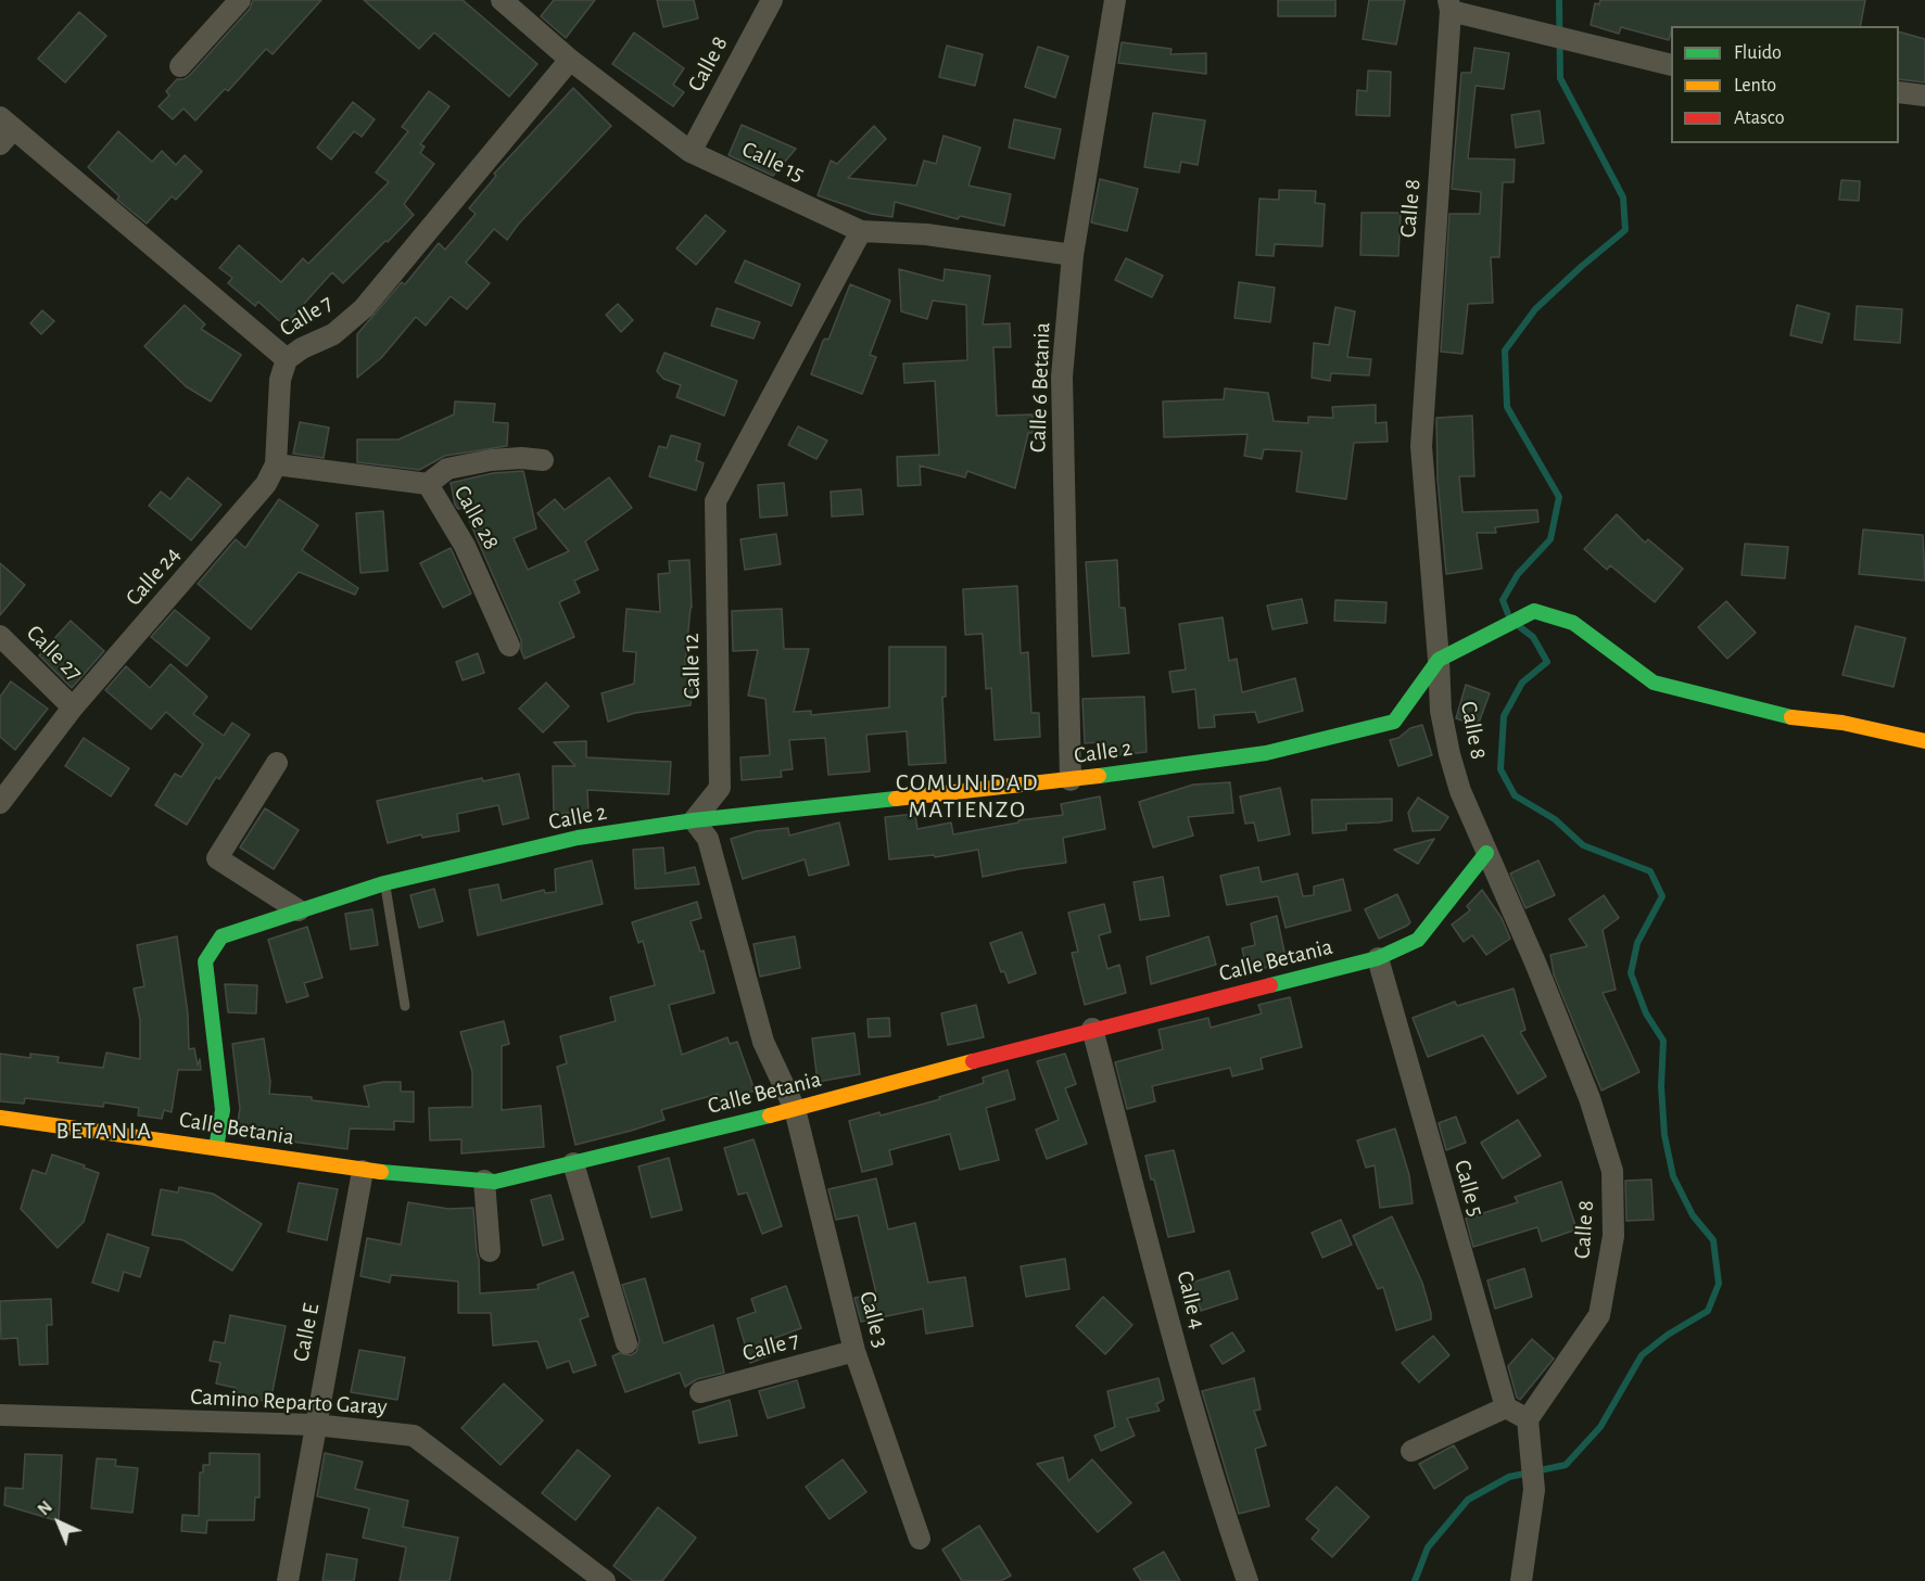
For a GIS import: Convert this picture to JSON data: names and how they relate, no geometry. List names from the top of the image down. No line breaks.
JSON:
{"streets":{"street":["Calle 8","Calle 15","Calle 7","Calle 6 Betania","Calle 28","Calle 24","Calle 27","Calle 12","Calle 2","Calle Betania","Calle 5","Calle 4","Calle 3","Calle E","Camino Reparto Garay"]},"crossings":[["Calle 8","Calle 15"],["Calle 8","Calle 2"],["Calle 8","Calle Betania"],["Calle 15","Calle 7"],["Calle 15","Calle 6 Betania"],["Calle 15","Calle 12"],["Calle 7","Calle 24"],["Calle 7","Calle 3"],["Calle 6 Betania","Calle 2"],["Calle 28","Calle 24"],["Calle 24","Calle 27"],["Calle 12","Calle 2"],["Calle 2","Calle Betania"],["Calle Betania","Calle 5"],["Calle Betania","Calle 4"],["Calle Betania","Calle 3"],["Calle Betania","Calle E"],["Calle E","Camino Reparto Garay"]],"districts":["COMUNIDAD MATIENZO","BETANIA"],"legend":["Fluido","Lento","Atasco"],"north":"top left"}
